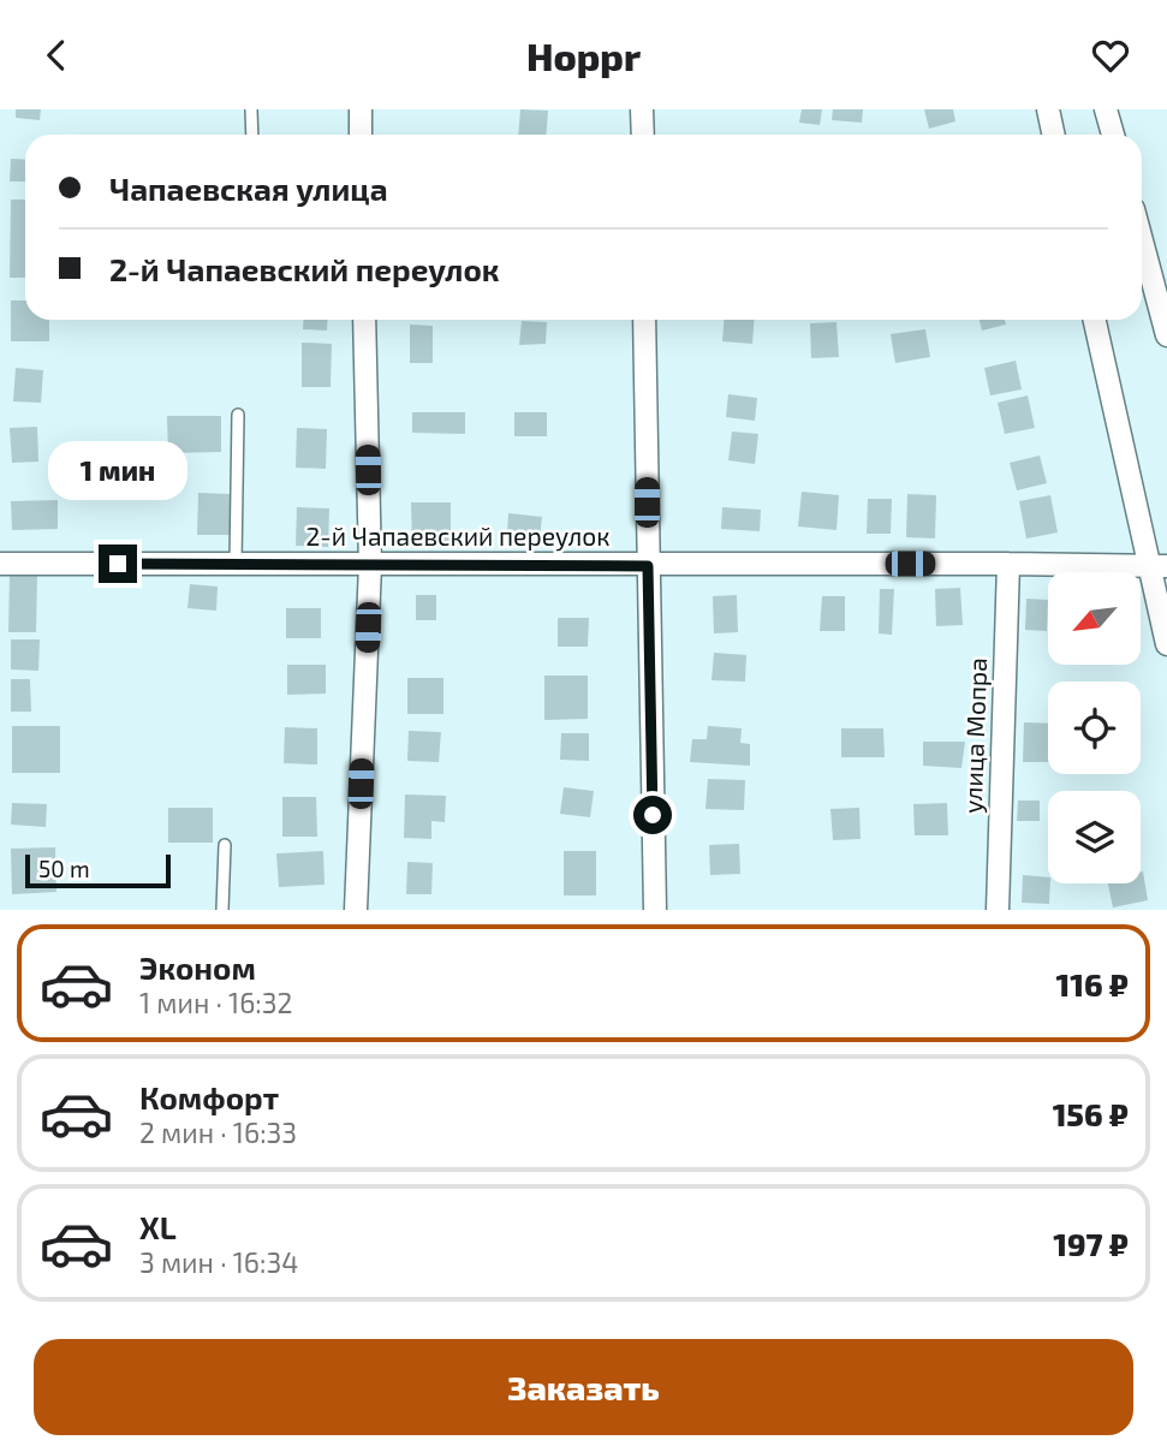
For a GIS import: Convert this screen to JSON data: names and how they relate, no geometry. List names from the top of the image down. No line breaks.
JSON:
{"streets":{"street":["2-й Чапаевский переулок","улица Мопра"]},"crossings":[["2-й Чапаевский переулок","улица Мопра"]],"scale_bar":"50 m","north":"bottom left","page":{"header":"Hoppr","banner":["Чапаевская улица","2-й Чапаевский переулок"],"bubble":"1 мин","scale":"50 m","list":[{"name":"Эконом","note":"1 мин · 16:32","value":"116 ₽"},{"name":"Комфорт","note":"2 мин · 16:33","value":"156 ₽"},{"name":"XL","note":"3 мин · 16:34","value":"197 ₽"}],"buttons":"Заказать"}}
